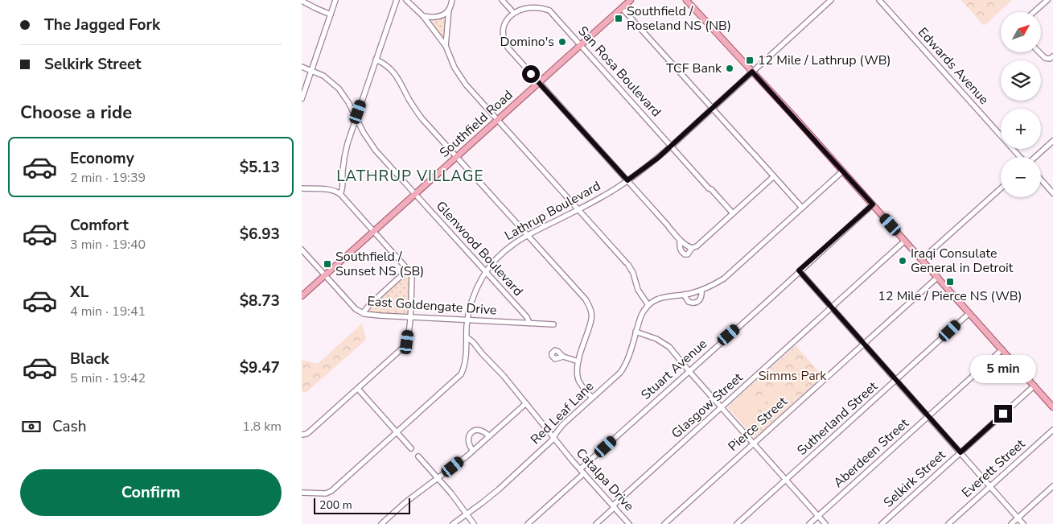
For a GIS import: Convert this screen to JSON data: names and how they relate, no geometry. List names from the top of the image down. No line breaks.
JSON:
{"streets":{"main road":["Southfield Road"],"street":["Edwards Avenue","San Rosa Boulevard","Lathrup Boulevard","Glenwood Boulevard","East Goldengate Drive","Stuart Avenue","Glasgow Street","Red Leaf Lane","Sutherland Street","Pierce Street","Aberdeen Street","Everett Street","Selkirk Street","Catalpa Drive"]},"crossings":[["San Rosa Boulevard","Southfield Road"],["San Rosa Boulevard","Lathrup Boulevard"],["Southfield Road","Glenwood Boulevard"],["Southfield Road","East Goldengate Drive"],["Lathrup Boulevard","Glenwood Boulevard"],["Lathrup Boulevard","East Goldengate Drive"],["Lathrup Boulevard","Catalpa Drive"],["Glenwood Boulevard","East Goldengate Drive"],["Stuart Avenue","Catalpa Drive"],["Glasgow Street","Catalpa Drive"],["Red Leaf Lane","Catalpa Drive"]],"districts":["LATHRUP VILLAGE"],"parks":["Simms Park"],"places":{"transit":["Southfield / Roseland NS (NB)","12 Mile / Lathrup (WB)","Southfield / Sunset NS (SB)","12 Mile / Pierce NS (WB)"],"other":["Domino's","TCF Bank","Iraqi Consulate General in Detroit"]},"scale_bar":"200 m","north":"top right","page":{"banner":["The Jagged Fork","Selkirk Street"],"map_buttons":["+","−"],"heading":"Choose a ride","list":[{"name":"Economy","note":"2 min · 19:39","value":"$5.13"},{"name":"Comfort","note":"3 min · 19:40","value":"$6.93"},{"name":"XL","note":"4 min · 19:41","value":"$8.73"},{"name":"Black","note":"5 min · 19:42","value":"$9.47"}],"bubble":"5 min","pay":["Cash","1.8 km"],"buttons":"Confirm","scale":"200 m"}}
